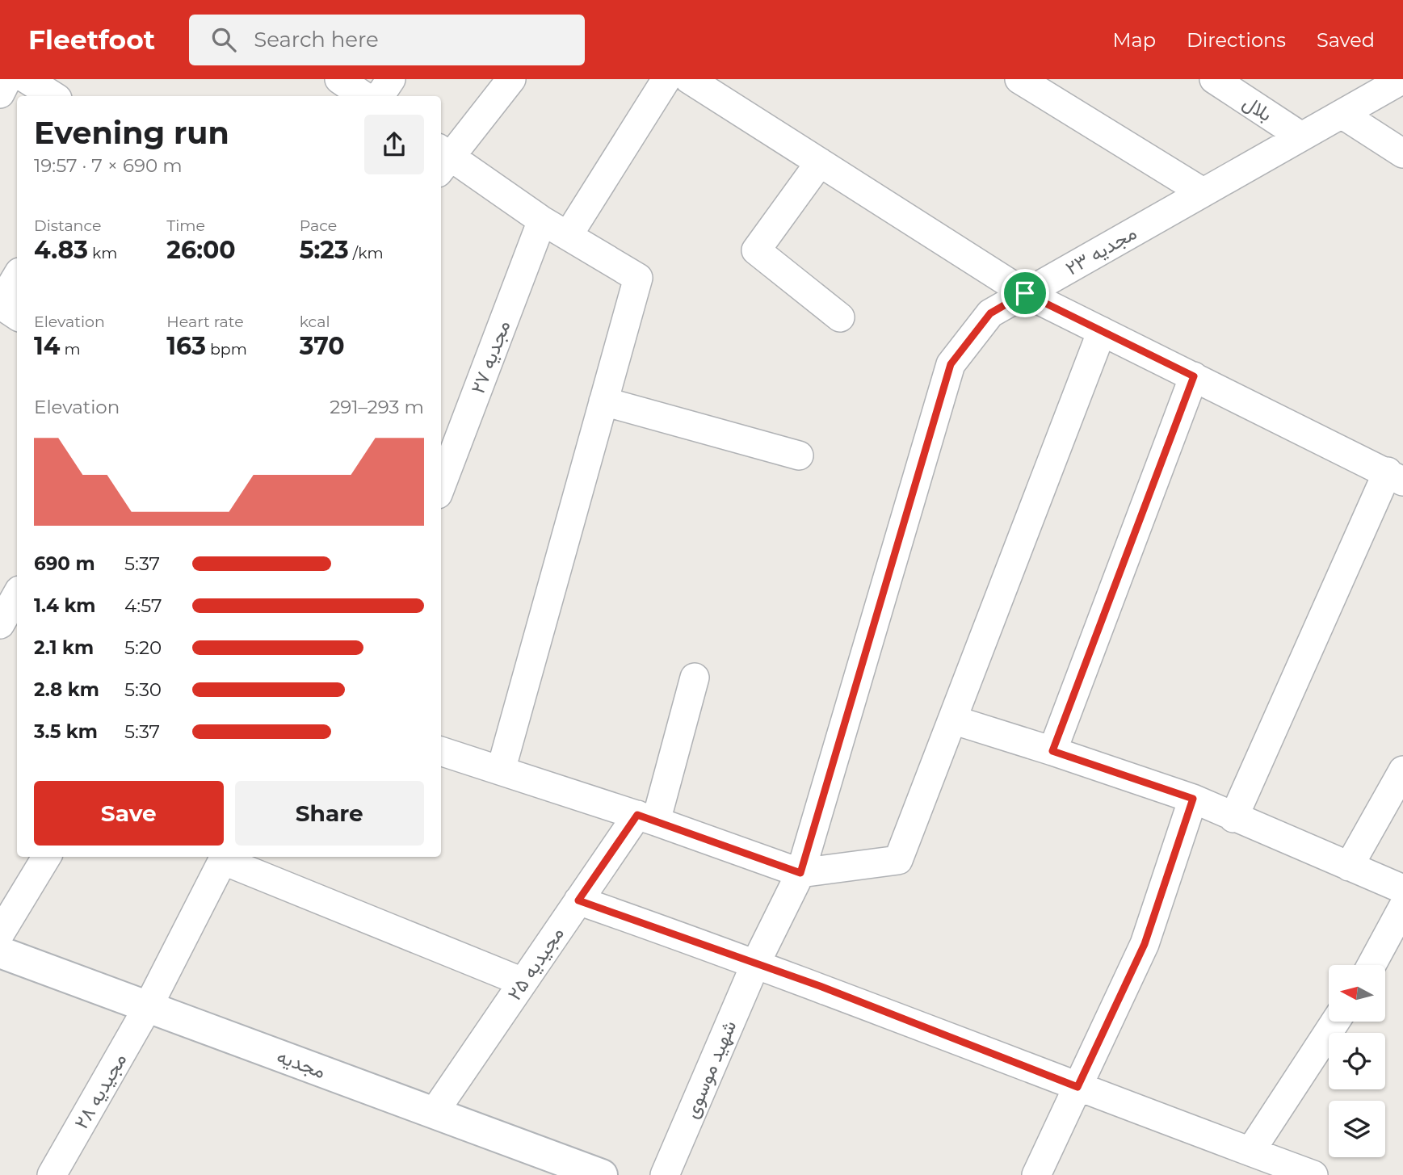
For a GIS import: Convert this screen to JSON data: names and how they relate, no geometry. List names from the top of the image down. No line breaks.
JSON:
{"streets":{"street":["بلال","مجدیه ۲۳","مجدیه ۲۷","مجیدیه ۲۵","مجدیه","شهید موسوی","مجیدیه ۲۸"]},"crossings":[["بلال","مجدیه ۲۳"],["مجدیه ۲۳","شهید موسوی"],["مجیدیه ۲۵","مجدیه"],["مجدیه","مجیدیه ۲۸"]],"north":"left","page":{"header":"Fleetfoot","search":"Search here","nav":["Map","Directions","Saved"],"heading":["Evening run","19:57 · 7 × 690 m"],"stats":[["Distance","4.83 km"],["Time","26:00"],["Pace","5:23 /km"],["Elevation","14 m"],["Heart rate","163 bpm"],["kcal","370"]],"chart":["Elevation","291–293 m"],"list":[{"name":"690 m","note":"5:37"},{"name":"1.4 km","note":"4:57"},{"name":"2.1 km","note":"5:20"},{"name":"2.8 km","note":"5:30"},{"name":"3.5 km","note":"5:37"}],"buttons":["Save","Share"]}}
